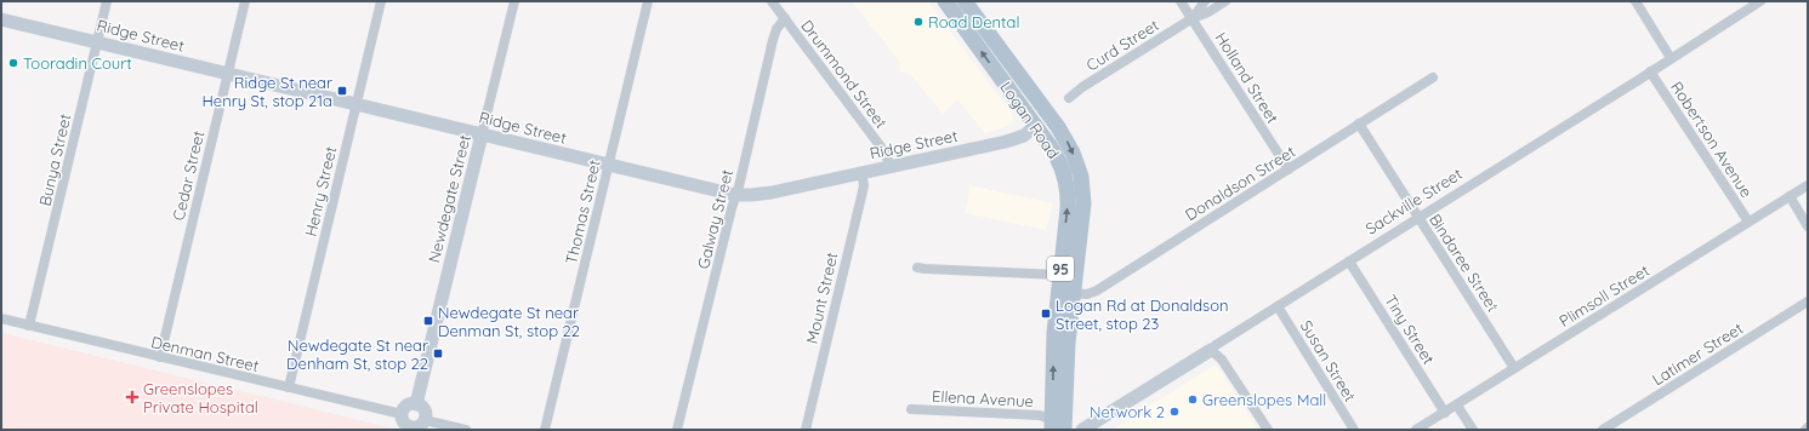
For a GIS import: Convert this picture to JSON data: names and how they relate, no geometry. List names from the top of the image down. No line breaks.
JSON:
{"streets":{"main road":["Logan Road","95"],"street":["Ridge Street","Curd Street","Drummond Street","Holland Street","Robertson Avenue","Bunya Street","Cedar Street","Donaldson Street","Henry Street","Newdegate Street","Sackville Street","Thomas Street","Galway Street","Bindaree Street","Plimsoll Street","Mount Street","Tiny Street","Denman Street","Latimer Street","Susan Street","Ellena Avenue"]},"crossings":[["Ridge Street","Drummond Street"],["Ridge Street","Logan Road"],["Ridge Street","Bunya Street"],["Ridge Street","Cedar Street"],["Ridge Street","Henry Street"],["Ridge Street","Newdegate Street"],["Ridge Street","Thomas Street"],["Ridge Street","Galway Street"],["Ridge Street","Mount Street"],["Curd Street","Holland Street"],["Drummond Street","Galway Street"],["Holland Street","Donaldson Street"],["Logan Road","Donaldson Street"],["Logan Road","Ellena Avenue"],["Robertson Avenue","Sackville Street"],["Robertson Avenue","Plimsoll Street"],["Bunya Street","Denman Street"],["Cedar Street","Denman Street"],["Donaldson Street","Bindaree Street"],["Henry Street","Denman Street"],["Newdegate Street","Denman Street"],["Sackville Street","Bindaree Street"],["Sackville Street","Tiny Street"],["Sackville Street","Susan Street"],["Bindaree Street","Plimsoll Street"],["Plimsoll Street","Tiny Street"]],"places":{"other":["Road Dental","Tooradin Court","Greenslopes Mall","Network 2"],"transit":["Ridge St near Henry St, stop 21a","Logan Rd at Donaldson Street, stop 23","Newdegate St near Denman St, stop 22","Newdegate St near Denham St, stop 22"],"health":["Greenslopes Private Hospital"]}}
